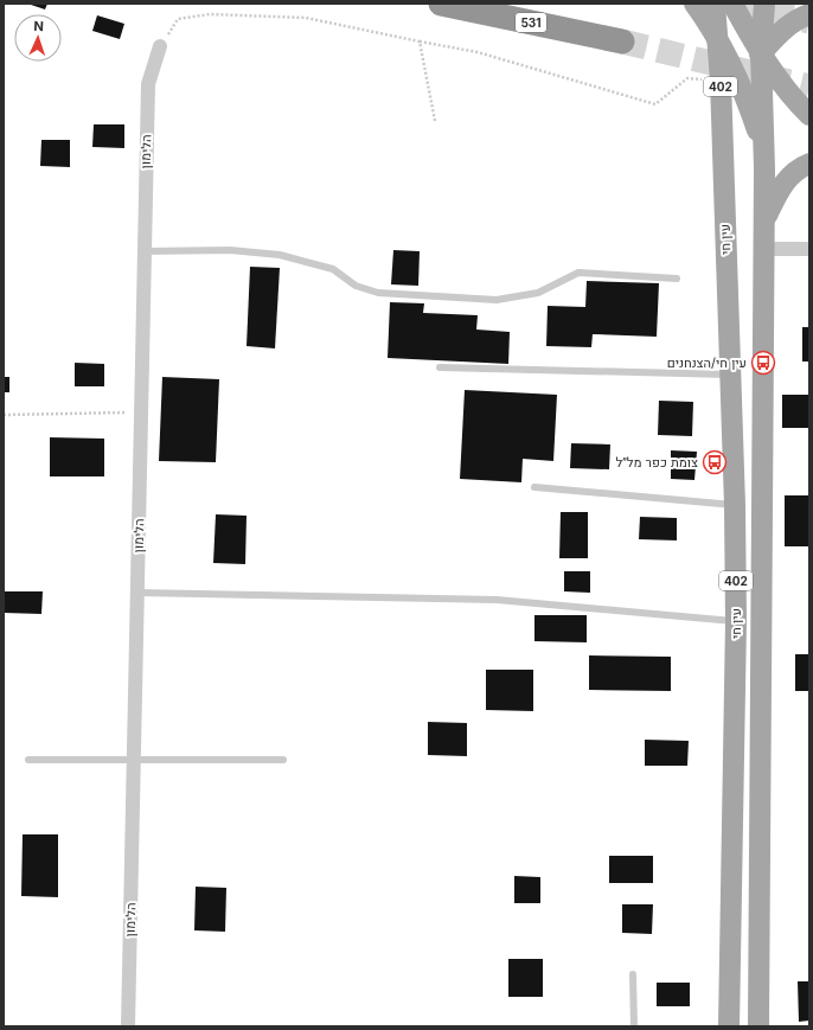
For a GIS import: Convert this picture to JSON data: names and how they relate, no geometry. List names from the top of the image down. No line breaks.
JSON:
{"streets":{"highway":["531"],"main road":["402","עין חי"],"street":["הלימון"]},"crossings":[["402","עין חי"]],"places":{"bus stop":["עין חי/הצנחנים","צומת כפר מל״ל"]},"north":"top"}
